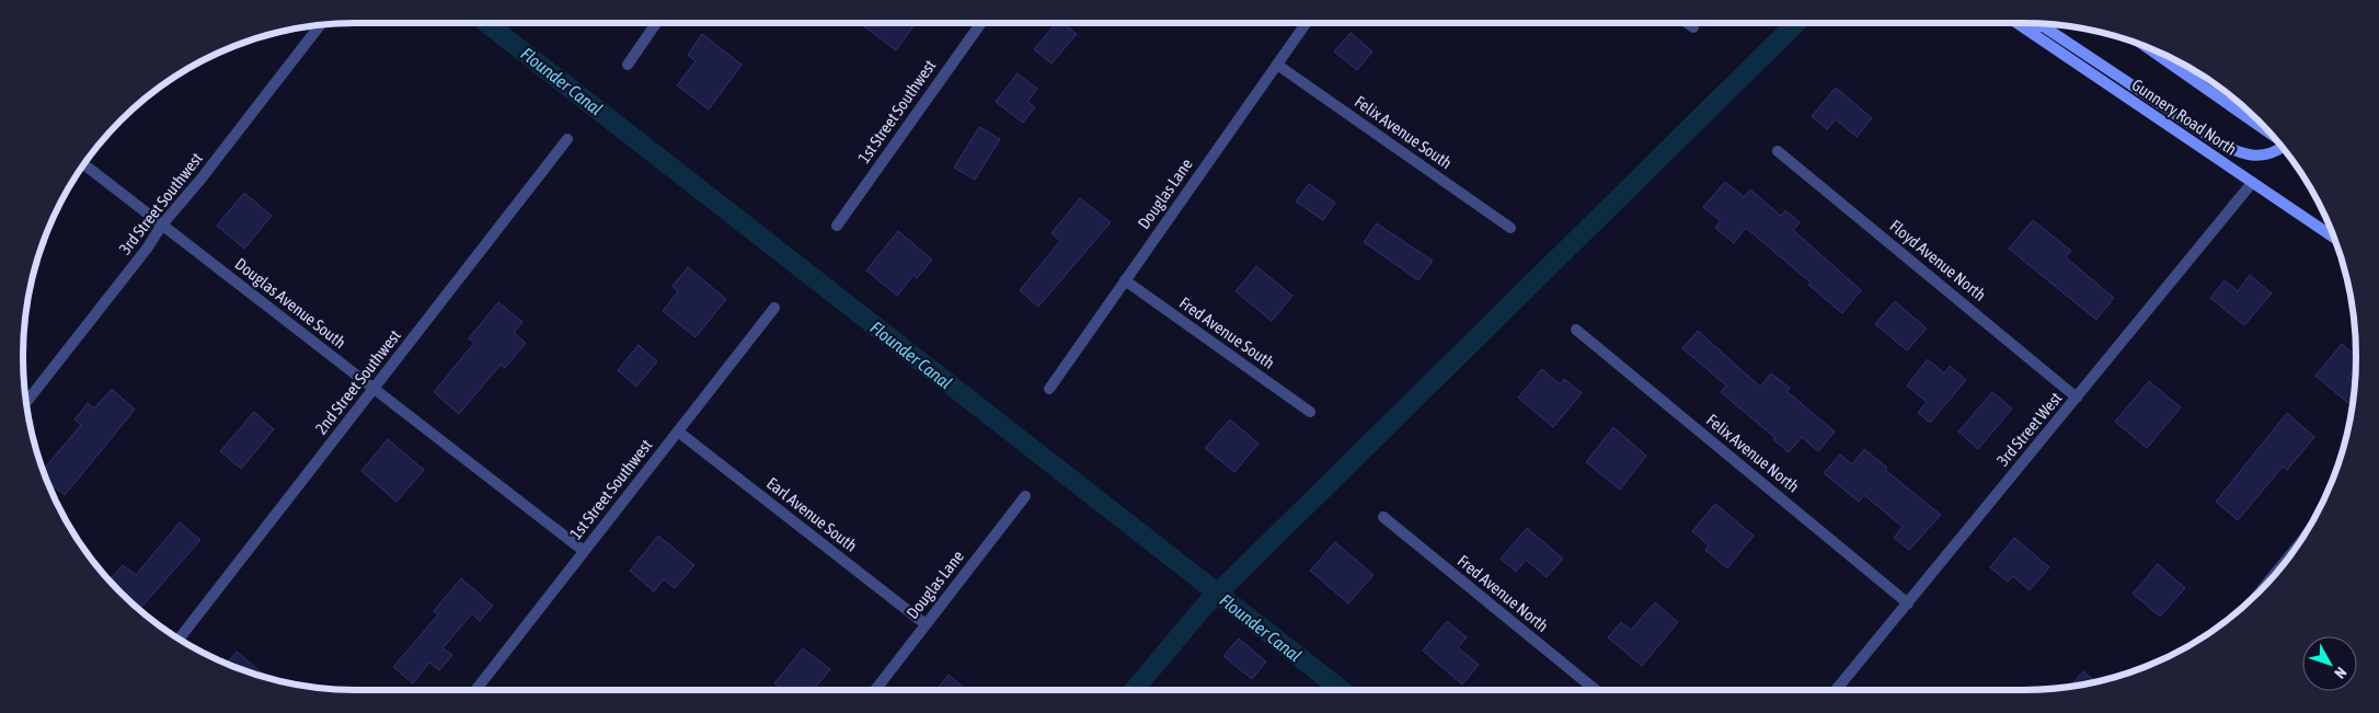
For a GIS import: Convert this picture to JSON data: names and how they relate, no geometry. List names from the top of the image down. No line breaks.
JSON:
{"streets":{"main road":["Gunnery Road North"],"street":["1st Street Southwest","Felix Avenue South","Douglas Lane","3rd Street Southwest","Floyd Avenue North","Douglas Avenue South","Fred Avenue South","2nd Street Southwest","3rd Street West","Felix Avenue North","Earl Avenue South","Fred Avenue North"]},"crossings":[["1st Street Southwest","Douglas Avenue South"],["1st Street Southwest","Earl Avenue South"],["Gunnery Road North","3rd Street West"],["Felix Avenue South","Douglas Lane"],["Douglas Lane","Fred Avenue South"],["Douglas Lane","Earl Avenue South"],["3rd Street Southwest","Douglas Avenue South"],["Floyd Avenue North","3rd Street West"],["Douglas Avenue South","2nd Street Southwest"],["3rd Street West","Felix Avenue North"]],"water":["Flounder Canal"],"north":"bottom right"}
